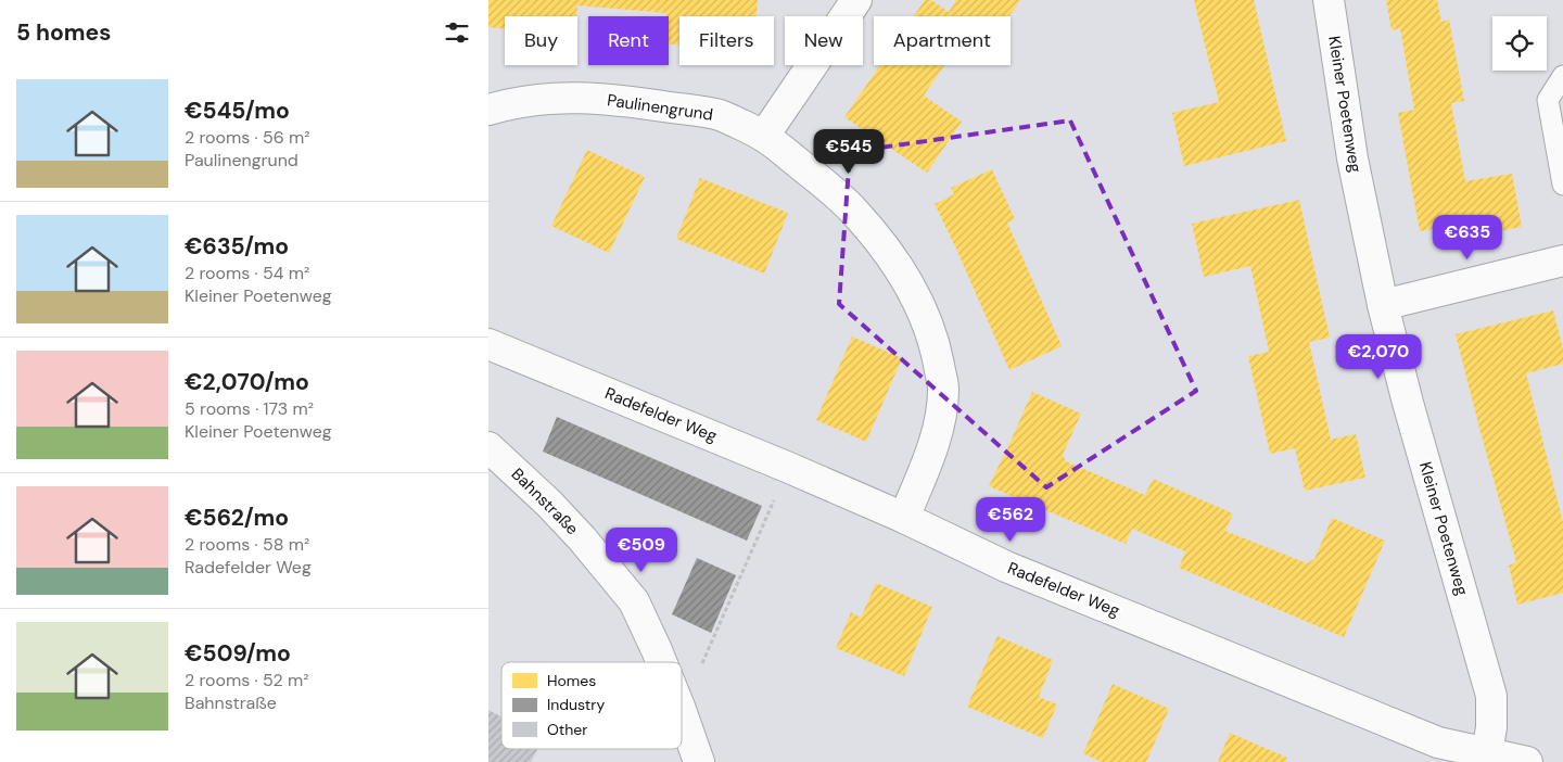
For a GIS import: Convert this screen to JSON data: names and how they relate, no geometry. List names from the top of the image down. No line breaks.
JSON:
{"streets":{"street":["Kleiner Poetenweg","Paulinengrund","Radefelder Weg","Bahnstraße"]},"crossings":[["Kleiner Poetenweg","Radefelder Weg"],["Paulinengrund","Radefelder Weg"]],"legend":["Homes","Industry","Other"],"page":{"heading":"5 homes","chip":["Buy","Rent","Filters","New","Apartment"],"list":[{"name":"€545/mo","note":"2 rooms · 56 m² · Paulinengrund"},{"name":"€635/mo","note":"2 rooms · 54 m² · Kleiner Poetenweg"},{"name":"€2,070/mo","note":"5 rooms · 173 m² · Kleiner Poetenweg"},{"name":"€562/mo","note":"2 rooms · 58 m² · Radefelder Weg"},{"name":"€509/mo","note":"2 rooms · 52 m² · Bahnstraße"}],"price":["€545","€635","€2,070","€562","€509"]}}
